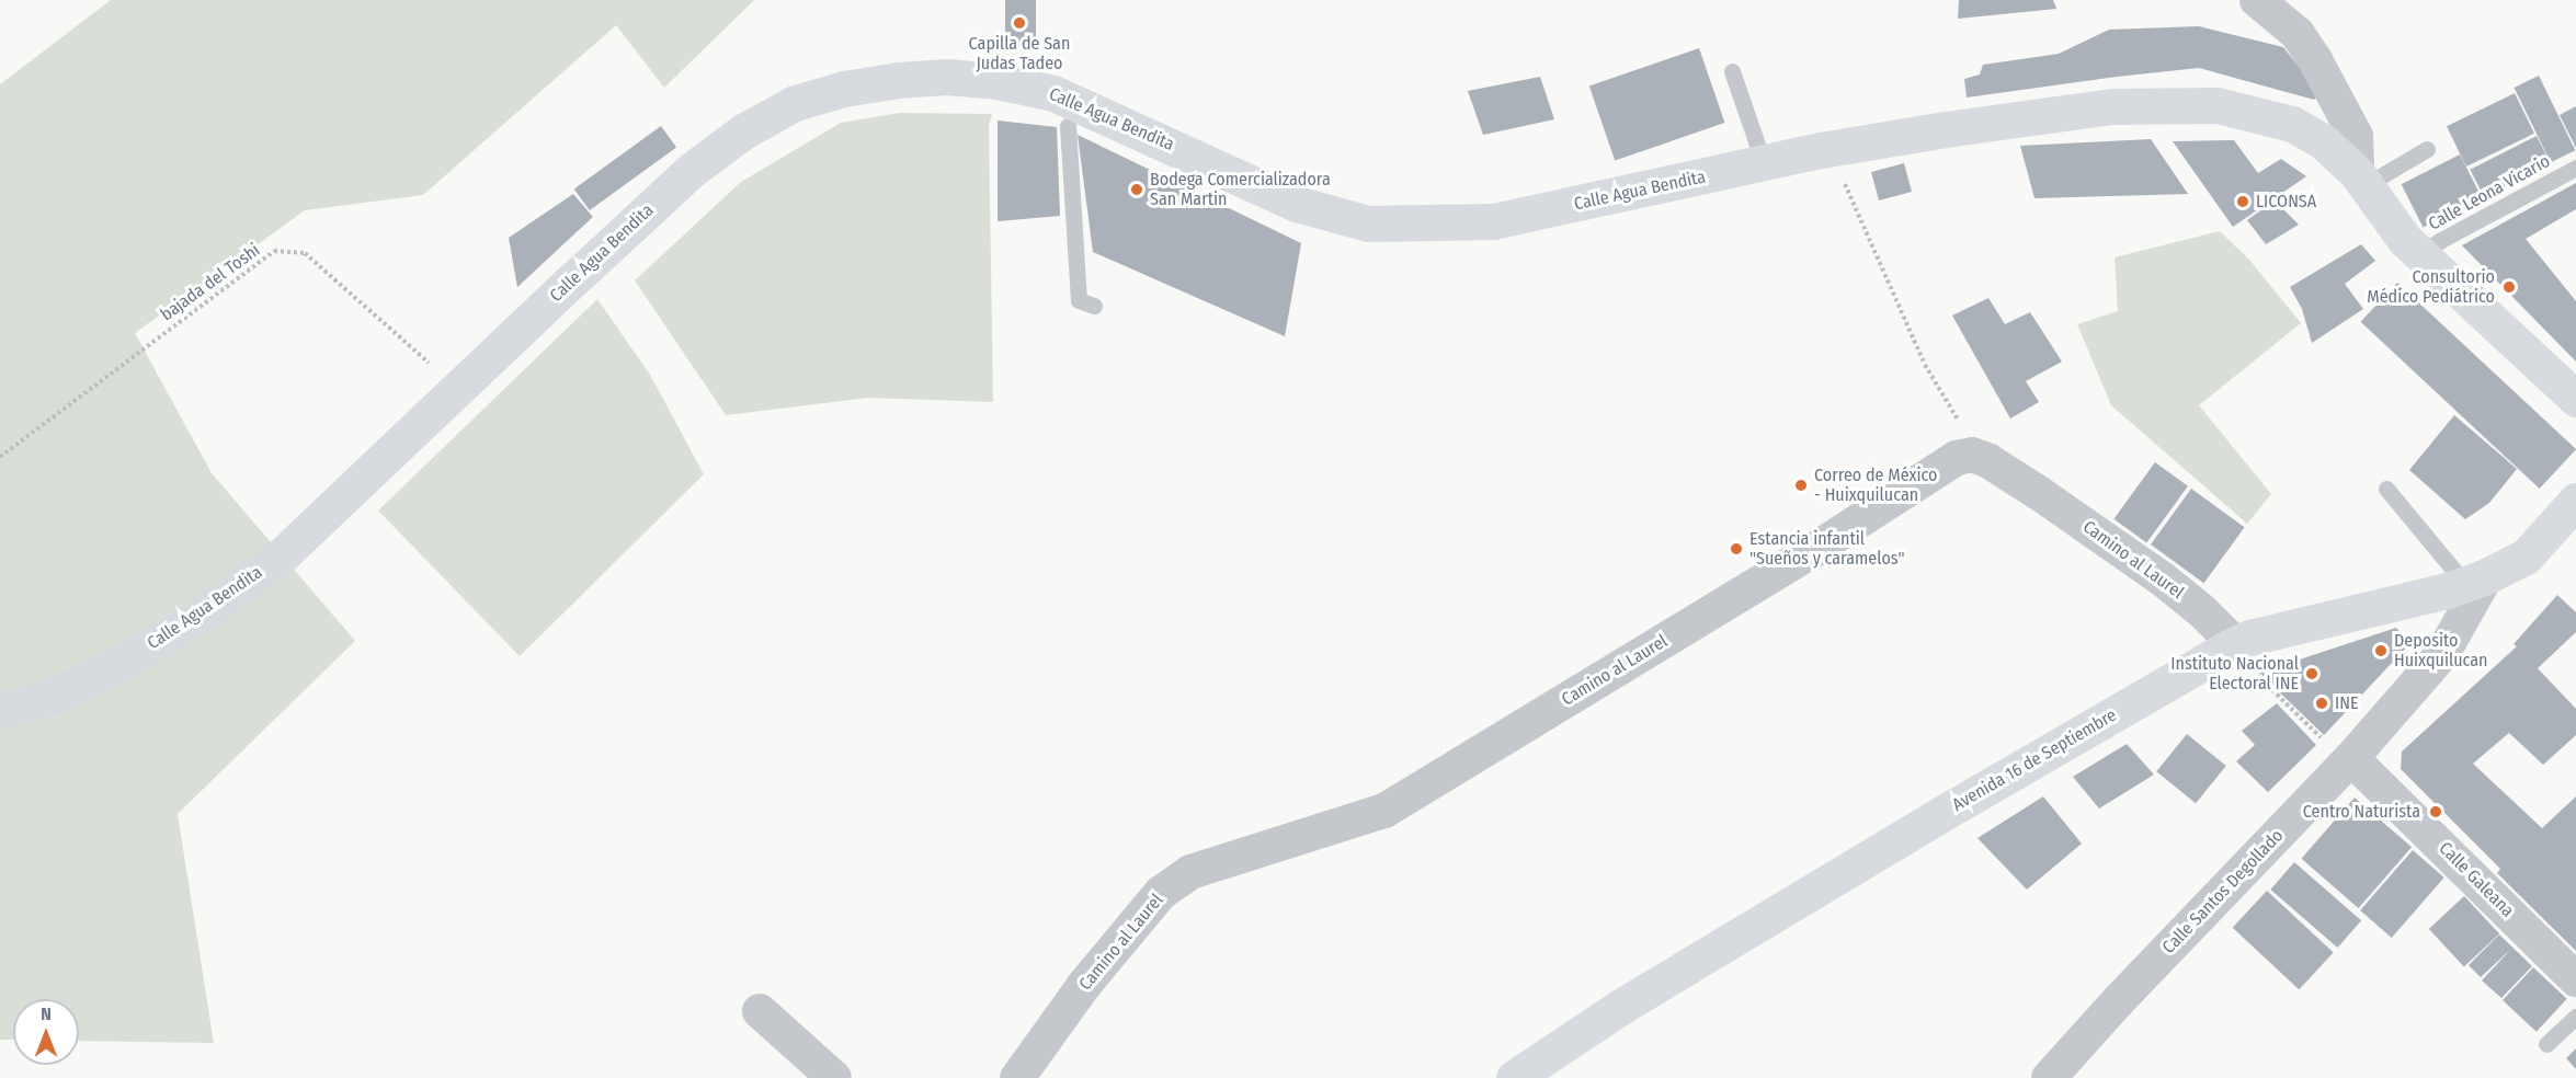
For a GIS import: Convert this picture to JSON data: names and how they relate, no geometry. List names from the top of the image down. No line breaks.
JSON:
{"streets":{"main road":["Calle Agua Bendita","Avenida 16 de Septiembre"],"street":["Camino al Laurel","Calle Galeana","Calle Santos Degollado"],"lane":["Calle Leona Vicario"],"path":["bajada del Toshi"]},"crossings":[["Calle Agua Bendita","Calle Leona Vicario"],["Camino al Laurel","Avenida 16 de Septiembre"],["Avenida 16 de Septiembre","Calle Santos Degollado"],["Calle Galeana","Calle Santos Degollado"]],"places":["Capilla de San Judas Tadeo","Bodega Comercializadora San Martin","LICONSA","Consultorio Médico Pediátrico","Correo de México - Huixquilucan","Estancia infantil \"Sueños y caramelos\"","Deposito Huixquilucan","Instituto Nacional Electoral INE","INE","Centro Naturista"],"north":"top"}
